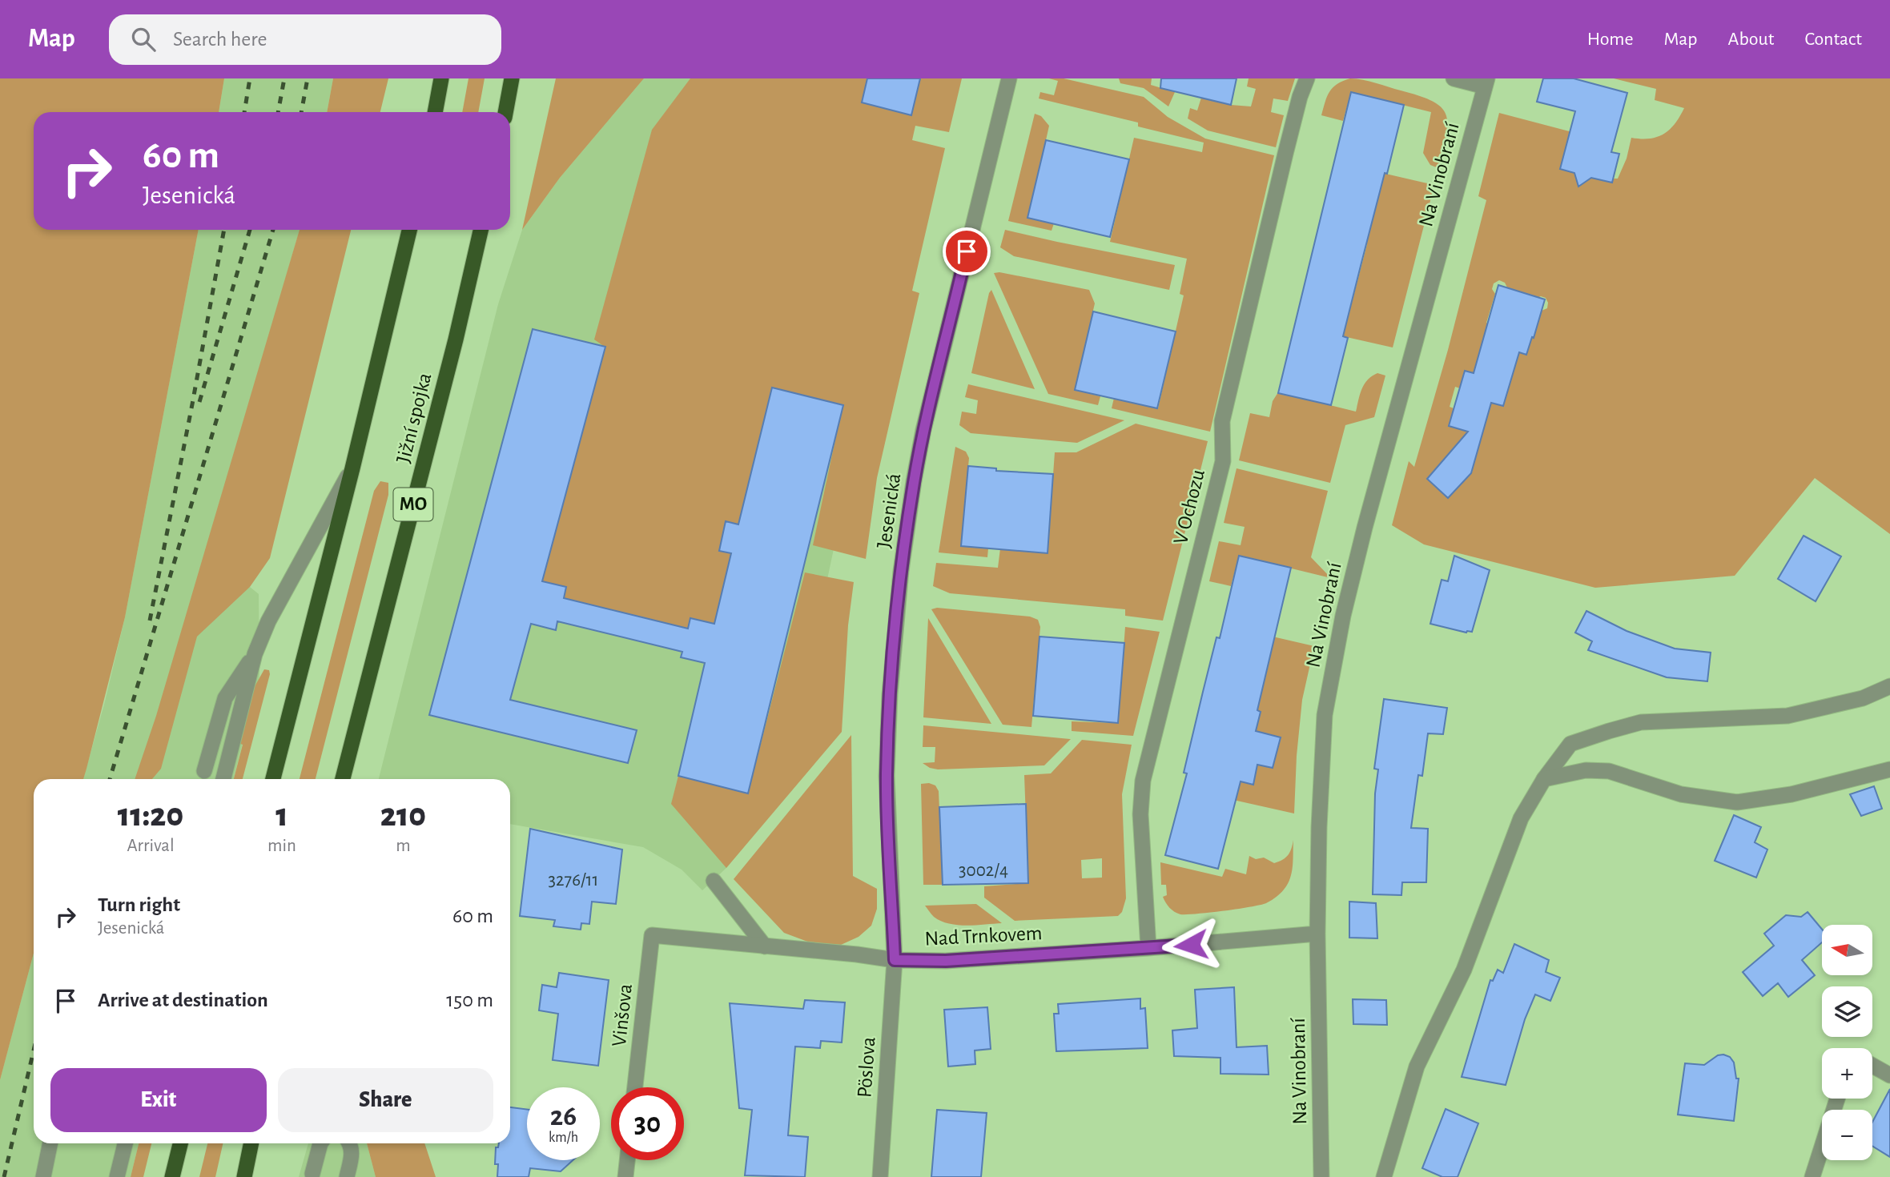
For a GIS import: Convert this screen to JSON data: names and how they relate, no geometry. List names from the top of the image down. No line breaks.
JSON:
{"streets":{"highway":["Jižní spojka","MO"],"street":["Na Vinobraní","V Ochozu","Jesenická","Nad Trnkovem","Vinšova","Pöslova"]},"crossings":[["Na Vinobraní","Nad Trnkovem"],["V Ochozu","Nad Trnkovem"],["Jesenická","Nad Trnkovem"],["Jesenická","Pöslova"],["Nad Trnkovem","Vinšova"],["Nad Trnkovem","Pöslova"]],"house_numbers":["3002/4","3276/11"],"north":"left","page":{"header":"Map","search":"Search here","nav":["Home","Map","About","Contact"],"turn":["60 m","Jesenická"],"eta":["11:20","Arrival","1","min","210","m"],"list":[{"name":"Turn right","note":"Jesenická","value":"60 m"},{"name":"Arrive at destination","value":"150 m"}],"map_buttons":["+","−"],"buttons":["Exit","Share"],"speed":"26 km/h","limit":"30"}}
